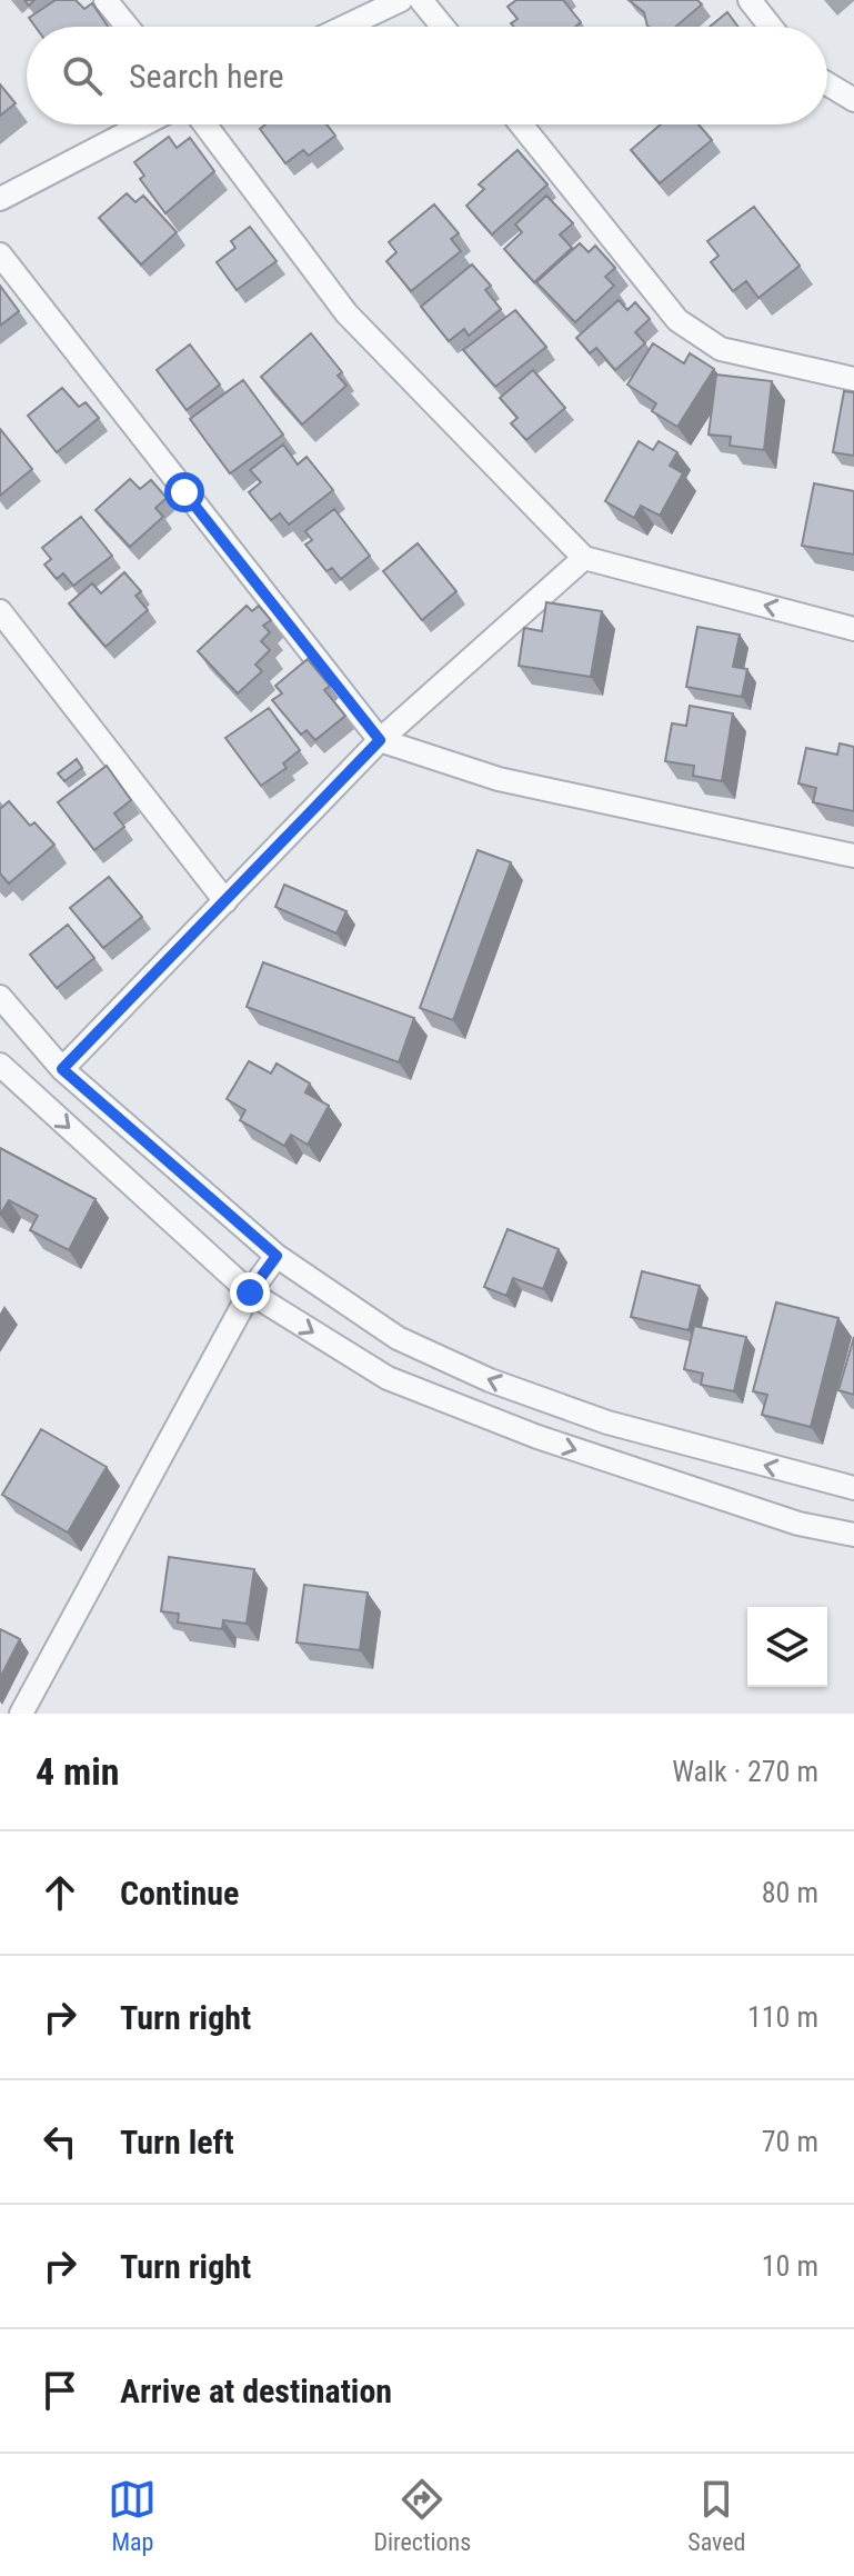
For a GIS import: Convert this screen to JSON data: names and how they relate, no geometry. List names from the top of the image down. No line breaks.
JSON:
{"page":{"search":"Search here","heading":["4 min","Walk · 270 m"],"list":[["Continue","80 m"],["Turn right","110 m"],["Turn left","70 m"],["Turn right","10 m"],"Arrive at destination"],"nav":["Map","Directions","Saved"]}}
